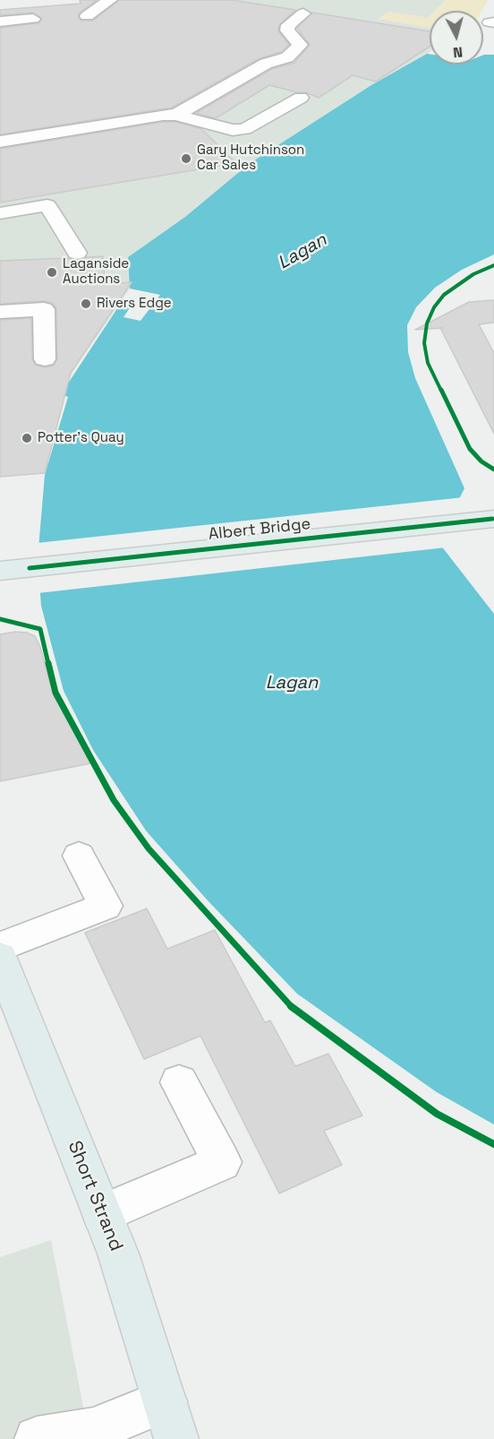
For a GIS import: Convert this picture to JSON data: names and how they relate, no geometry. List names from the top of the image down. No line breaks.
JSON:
{"streets":{"main road":["Albert Bridge","Short Strand"]},"water":["Lagan"],"places":["Gary Hutchinson Car Sales","Laganside Auctions","Rivers Edge","Potter's Quay"],"north":"bottom"}
